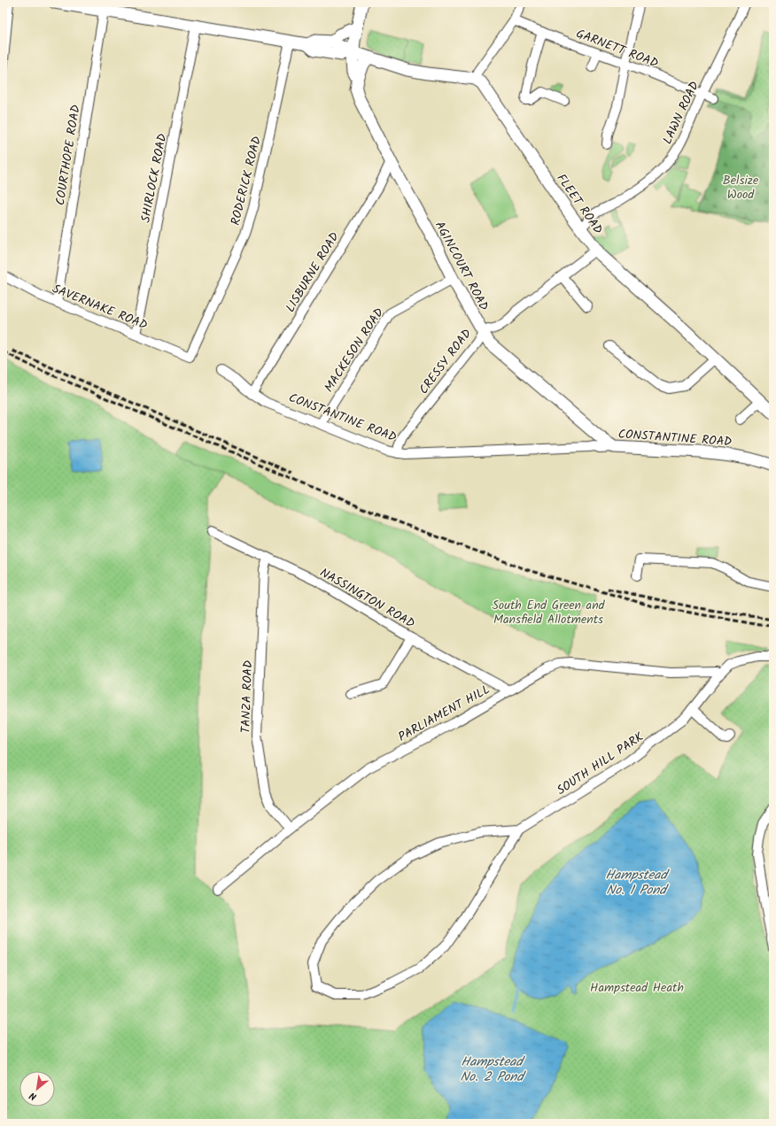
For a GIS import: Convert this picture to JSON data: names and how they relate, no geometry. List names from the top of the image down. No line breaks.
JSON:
{"streets":{"main road":["FLEET ROAD","AGINCOURT ROAD","CONSTANTINE ROAD"],"street":["GARNETT ROAD","LAWN ROAD","COURTHOPE ROAD","SHIRLOCK ROAD","RODERICK ROAD","LISBURNE ROAD","SAVERNAKE ROAD","MACKESON ROAD","CRESSY ROAD","NASSINGTON ROAD","TANZA ROAD","PARLIAMENT HILL","SOUTH HILL PARK"]},"crossings":[["GARNETT ROAD","LAWN ROAD"],["LAWN ROAD","FLEET ROAD"],["COURTHOPE ROAD","SAVERNAKE ROAD"],["SHIRLOCK ROAD","SAVERNAKE ROAD"],["RODERICK ROAD","SAVERNAKE ROAD"],["FLEET ROAD","CRESSY ROAD"],["AGINCOURT ROAD","LISBURNE ROAD"],["AGINCOURT ROAD","MACKESON ROAD"],["AGINCOURT ROAD","CRESSY ROAD"],["AGINCOURT ROAD","CONSTANTINE ROAD"],["LISBURNE ROAD","CONSTANTINE ROAD"],["MACKESON ROAD","CONSTANTINE ROAD"],["CRESSY ROAD","CONSTANTINE ROAD"],["NASSINGTON ROAD","TANZA ROAD"],["NASSINGTON ROAD","PARLIAMENT HILL"],["TANZA ROAD","PARLIAMENT HILL"],["PARLIAMENT HILL","SOUTH HILL PARK"]],"water":["Hampstead No. 1 Pond","Hampstead No. 2 Pond"],"parks":["Belsize Wood","South End Green and Mansfield Allotments","Hampstead Heath"],"north":"bottom left"}
